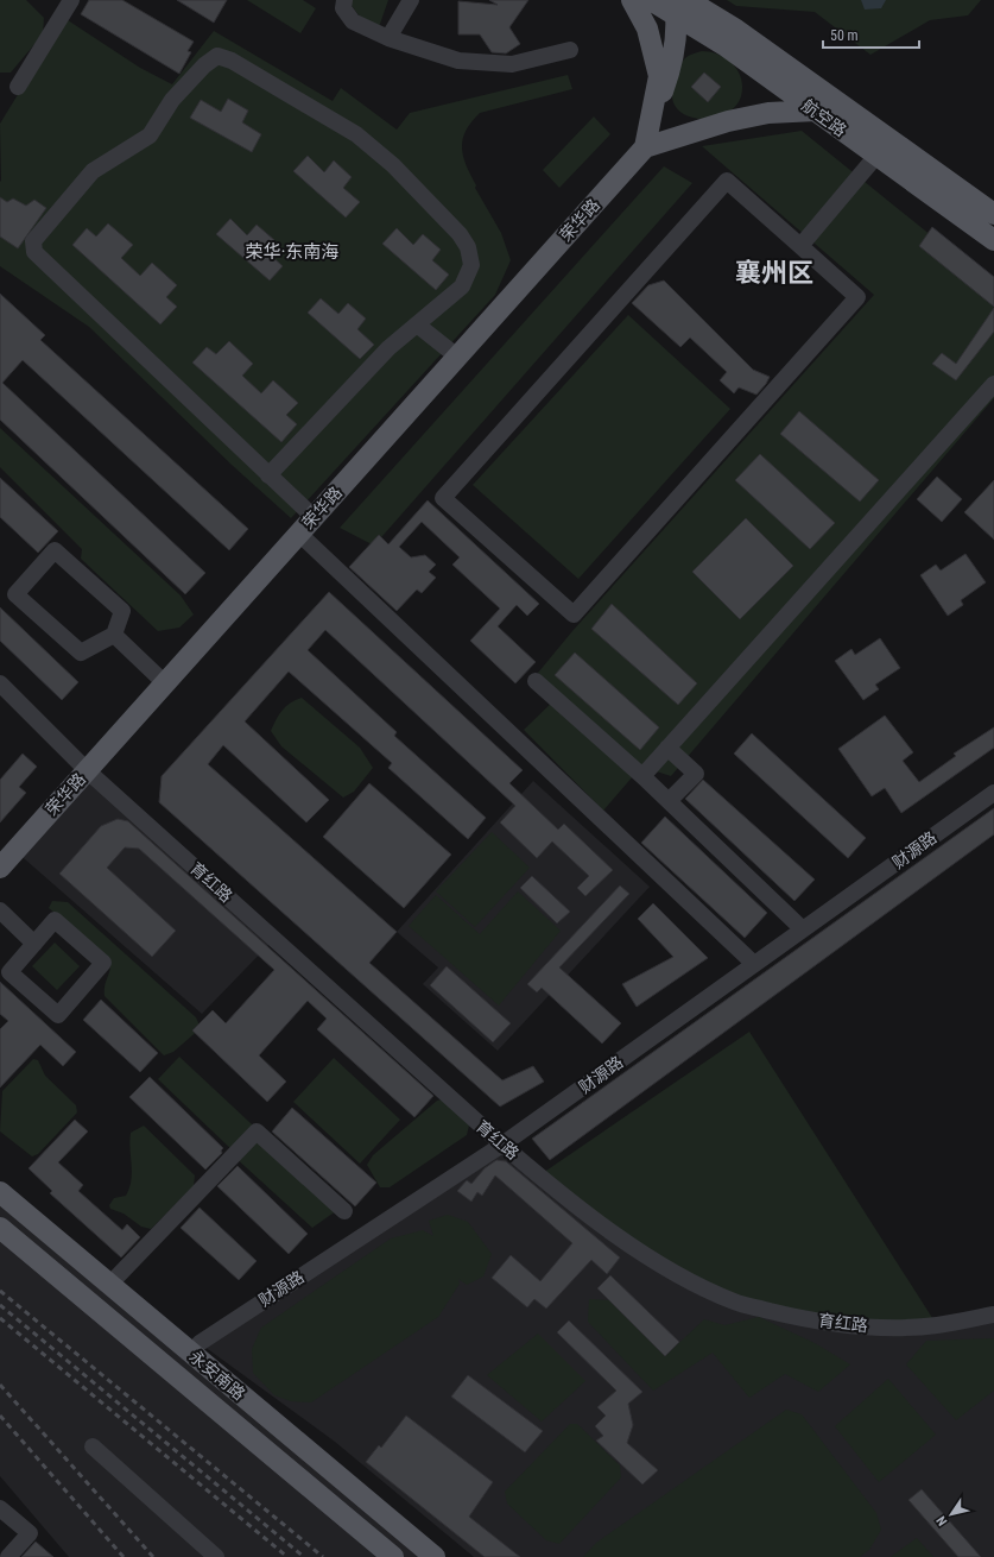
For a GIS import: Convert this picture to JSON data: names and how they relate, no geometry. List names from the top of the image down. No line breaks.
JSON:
{"streets":{"main road":["航空路","荣华路","永安南路"],"street":["财源路","育红路"]},"crossings":[["荣华路","育红路"],["财源路","育红路"]],"districts":["荣华·东南海","襄州区"],"scale_bar":"50 m","north":"bottom left"}
